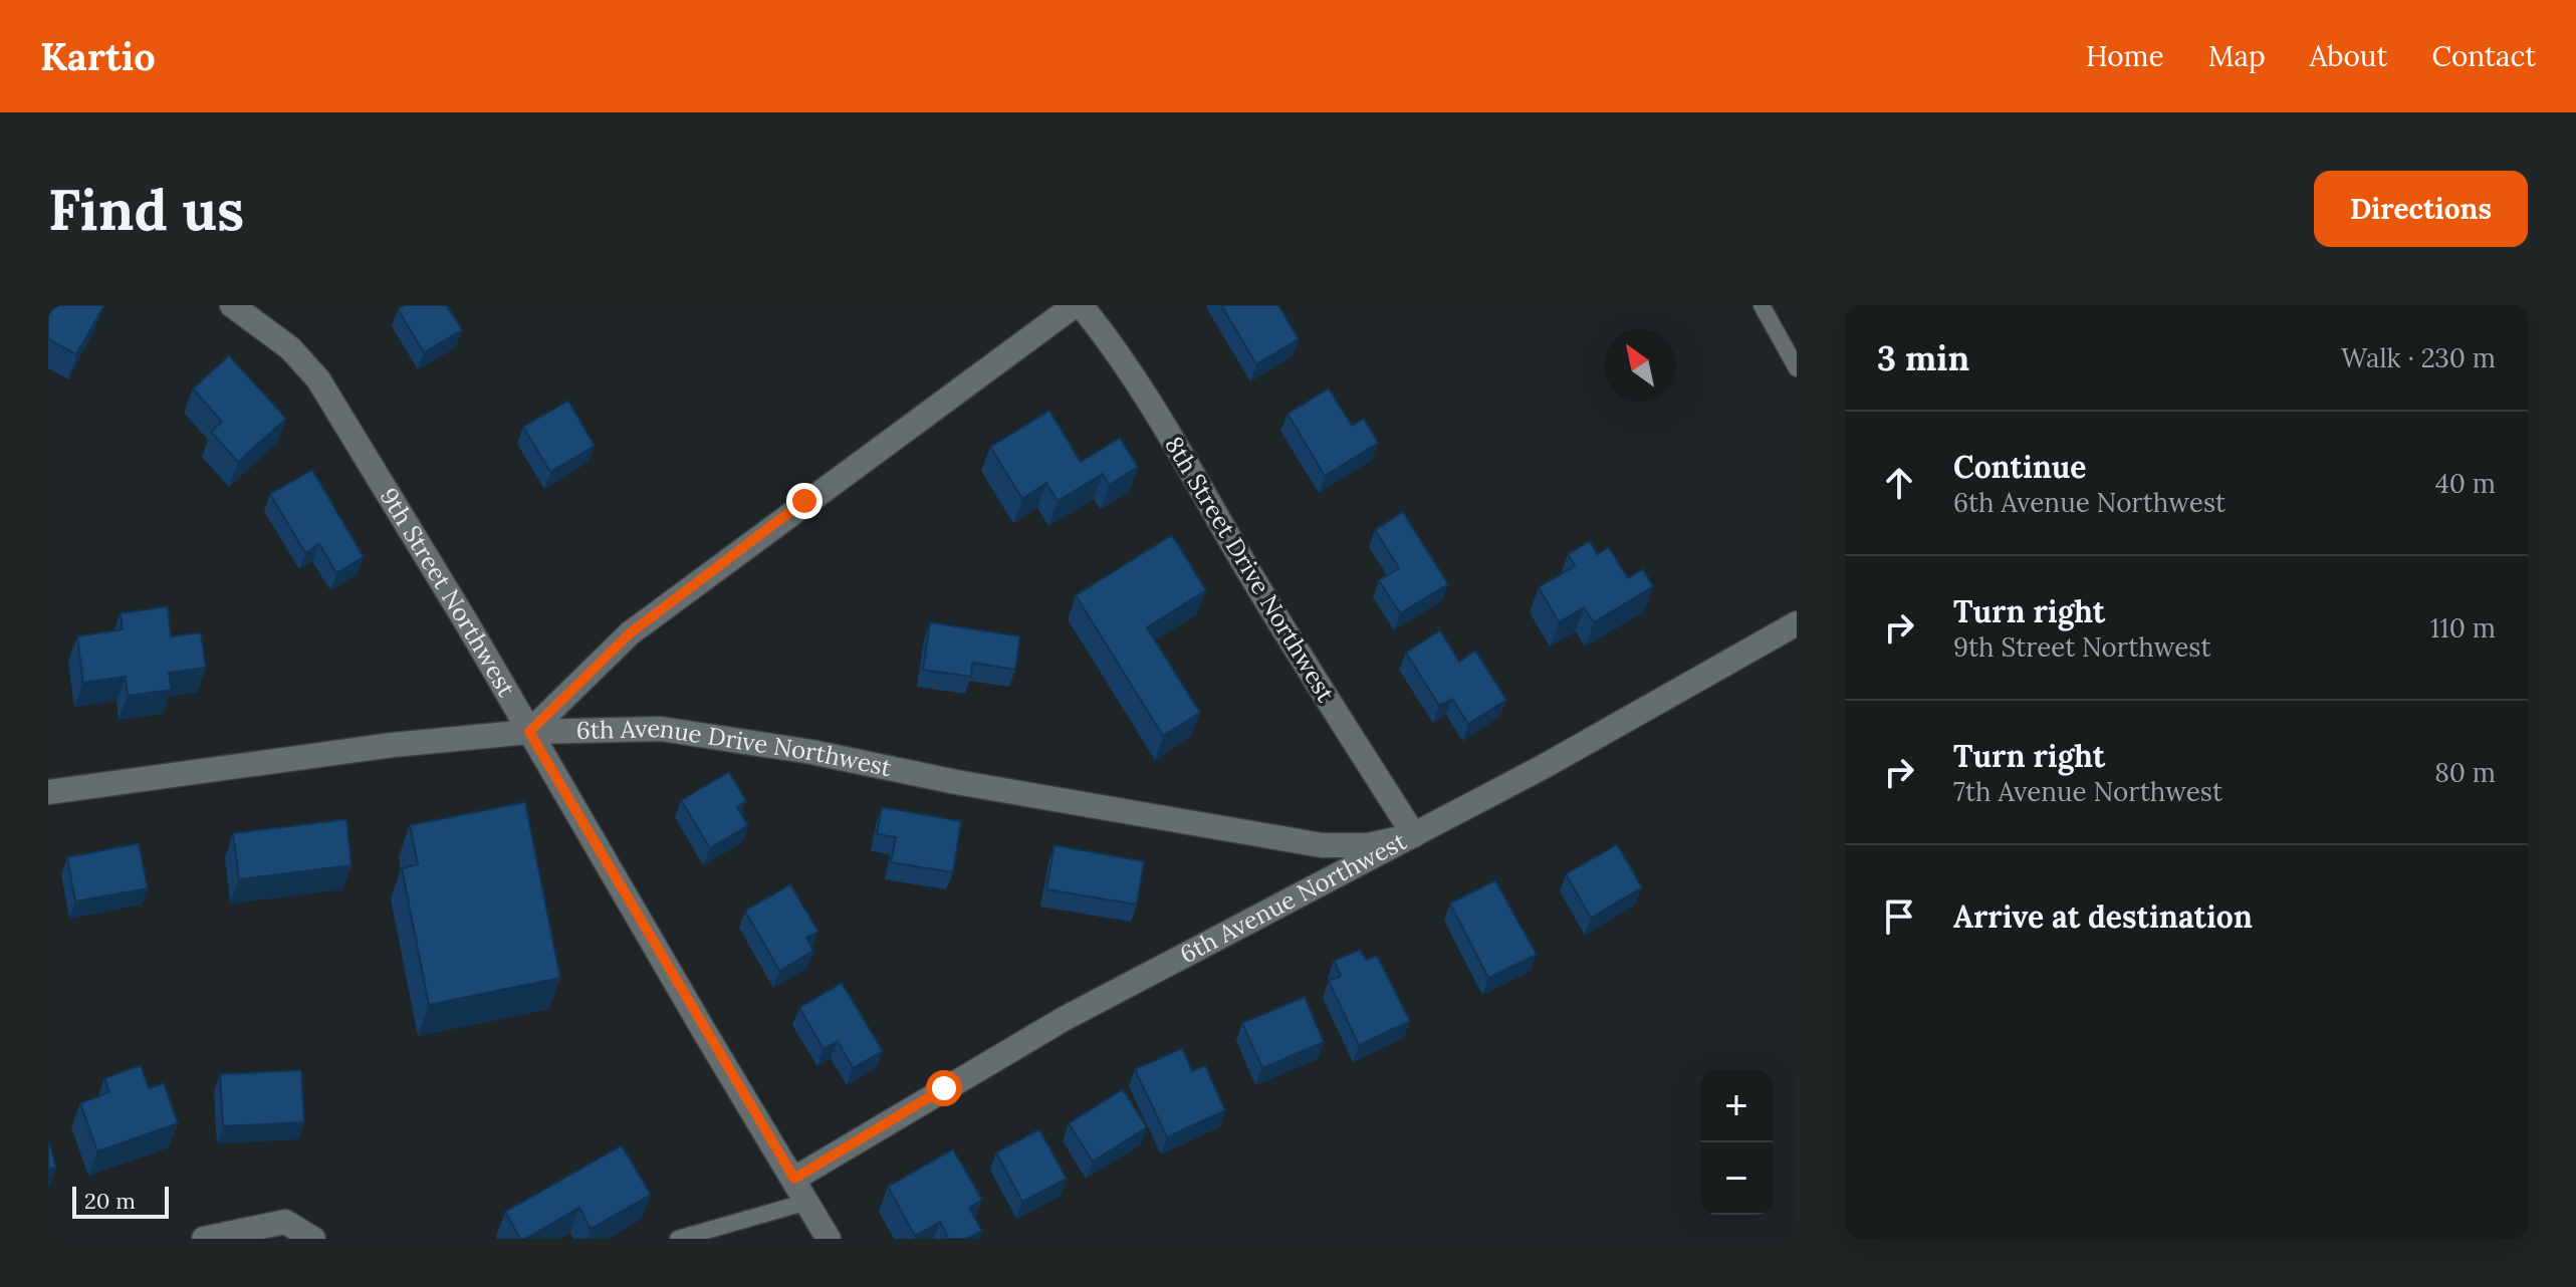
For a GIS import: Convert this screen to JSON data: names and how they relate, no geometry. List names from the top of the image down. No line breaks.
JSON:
{"streets":{"street":["8th Street Drive Northwest","9th Street Northwest","6th Avenue Drive Northwest","6th Avenue Northwest"]},"crossings":[["8th Street Drive Northwest","6th Avenue Drive Northwest"],["8th Street Drive Northwest","6th Avenue Northwest"],["9th Street Northwest","6th Avenue Drive Northwest"],["9th Street Northwest","6th Avenue Northwest"],["6th Avenue Drive Northwest","6th Avenue Northwest"]],"scale_bar":"20 m","north":"top left","page":{"header":"Kartio","nav":["Home","Map","About","Contact"],"buttons":"Directions","title":"Find us","heading":["3 min","Walk · 230 m"],"list":[["Continue","6th Avenue Northwest","40 m"],["Turn right","9th Street Northwest","110 m"],["Turn right","7th Avenue Northwest","80 m"],"Arrive at destination"],"map_buttons":["+","−"],"scale":"20 m"}}
